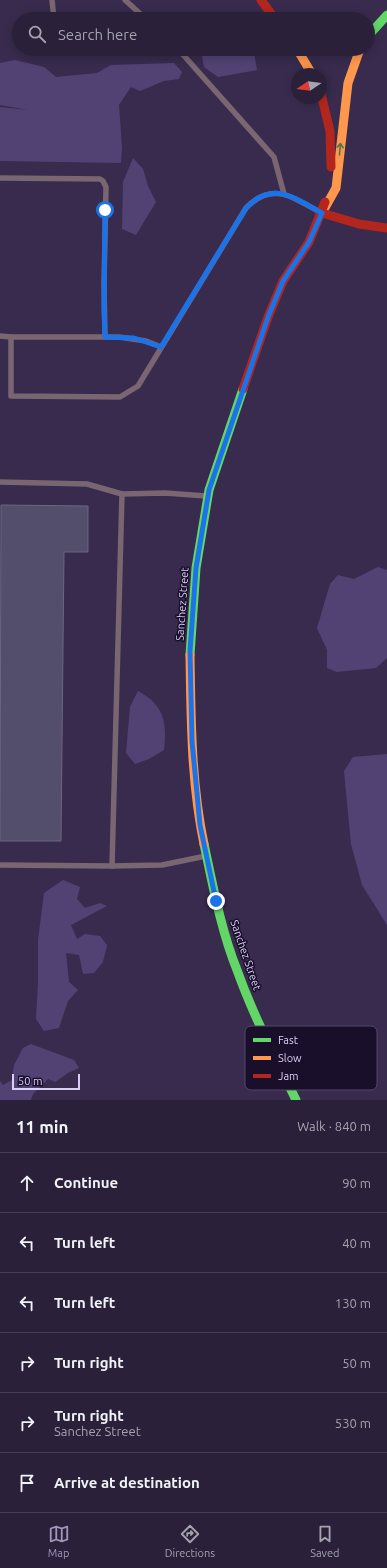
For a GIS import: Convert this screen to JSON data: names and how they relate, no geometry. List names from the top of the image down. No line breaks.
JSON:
{"streets":{"main road":["Sanchez Street"]},"legend":["Fast","Slow","Jam"],"scale_bar":"50 m","north":"left","page":{"search":"Search here","scale":"50 m","heading":["11 min","Walk · 840 m"],"list":[["Continue","90 m"],["Turn left","40 m"],["Turn left","130 m"],["Turn right","50 m"],["Turn right","Sanchez Street","530 m"],"Arrive at destination"],"nav":["Map","Directions","Saved"]}}
